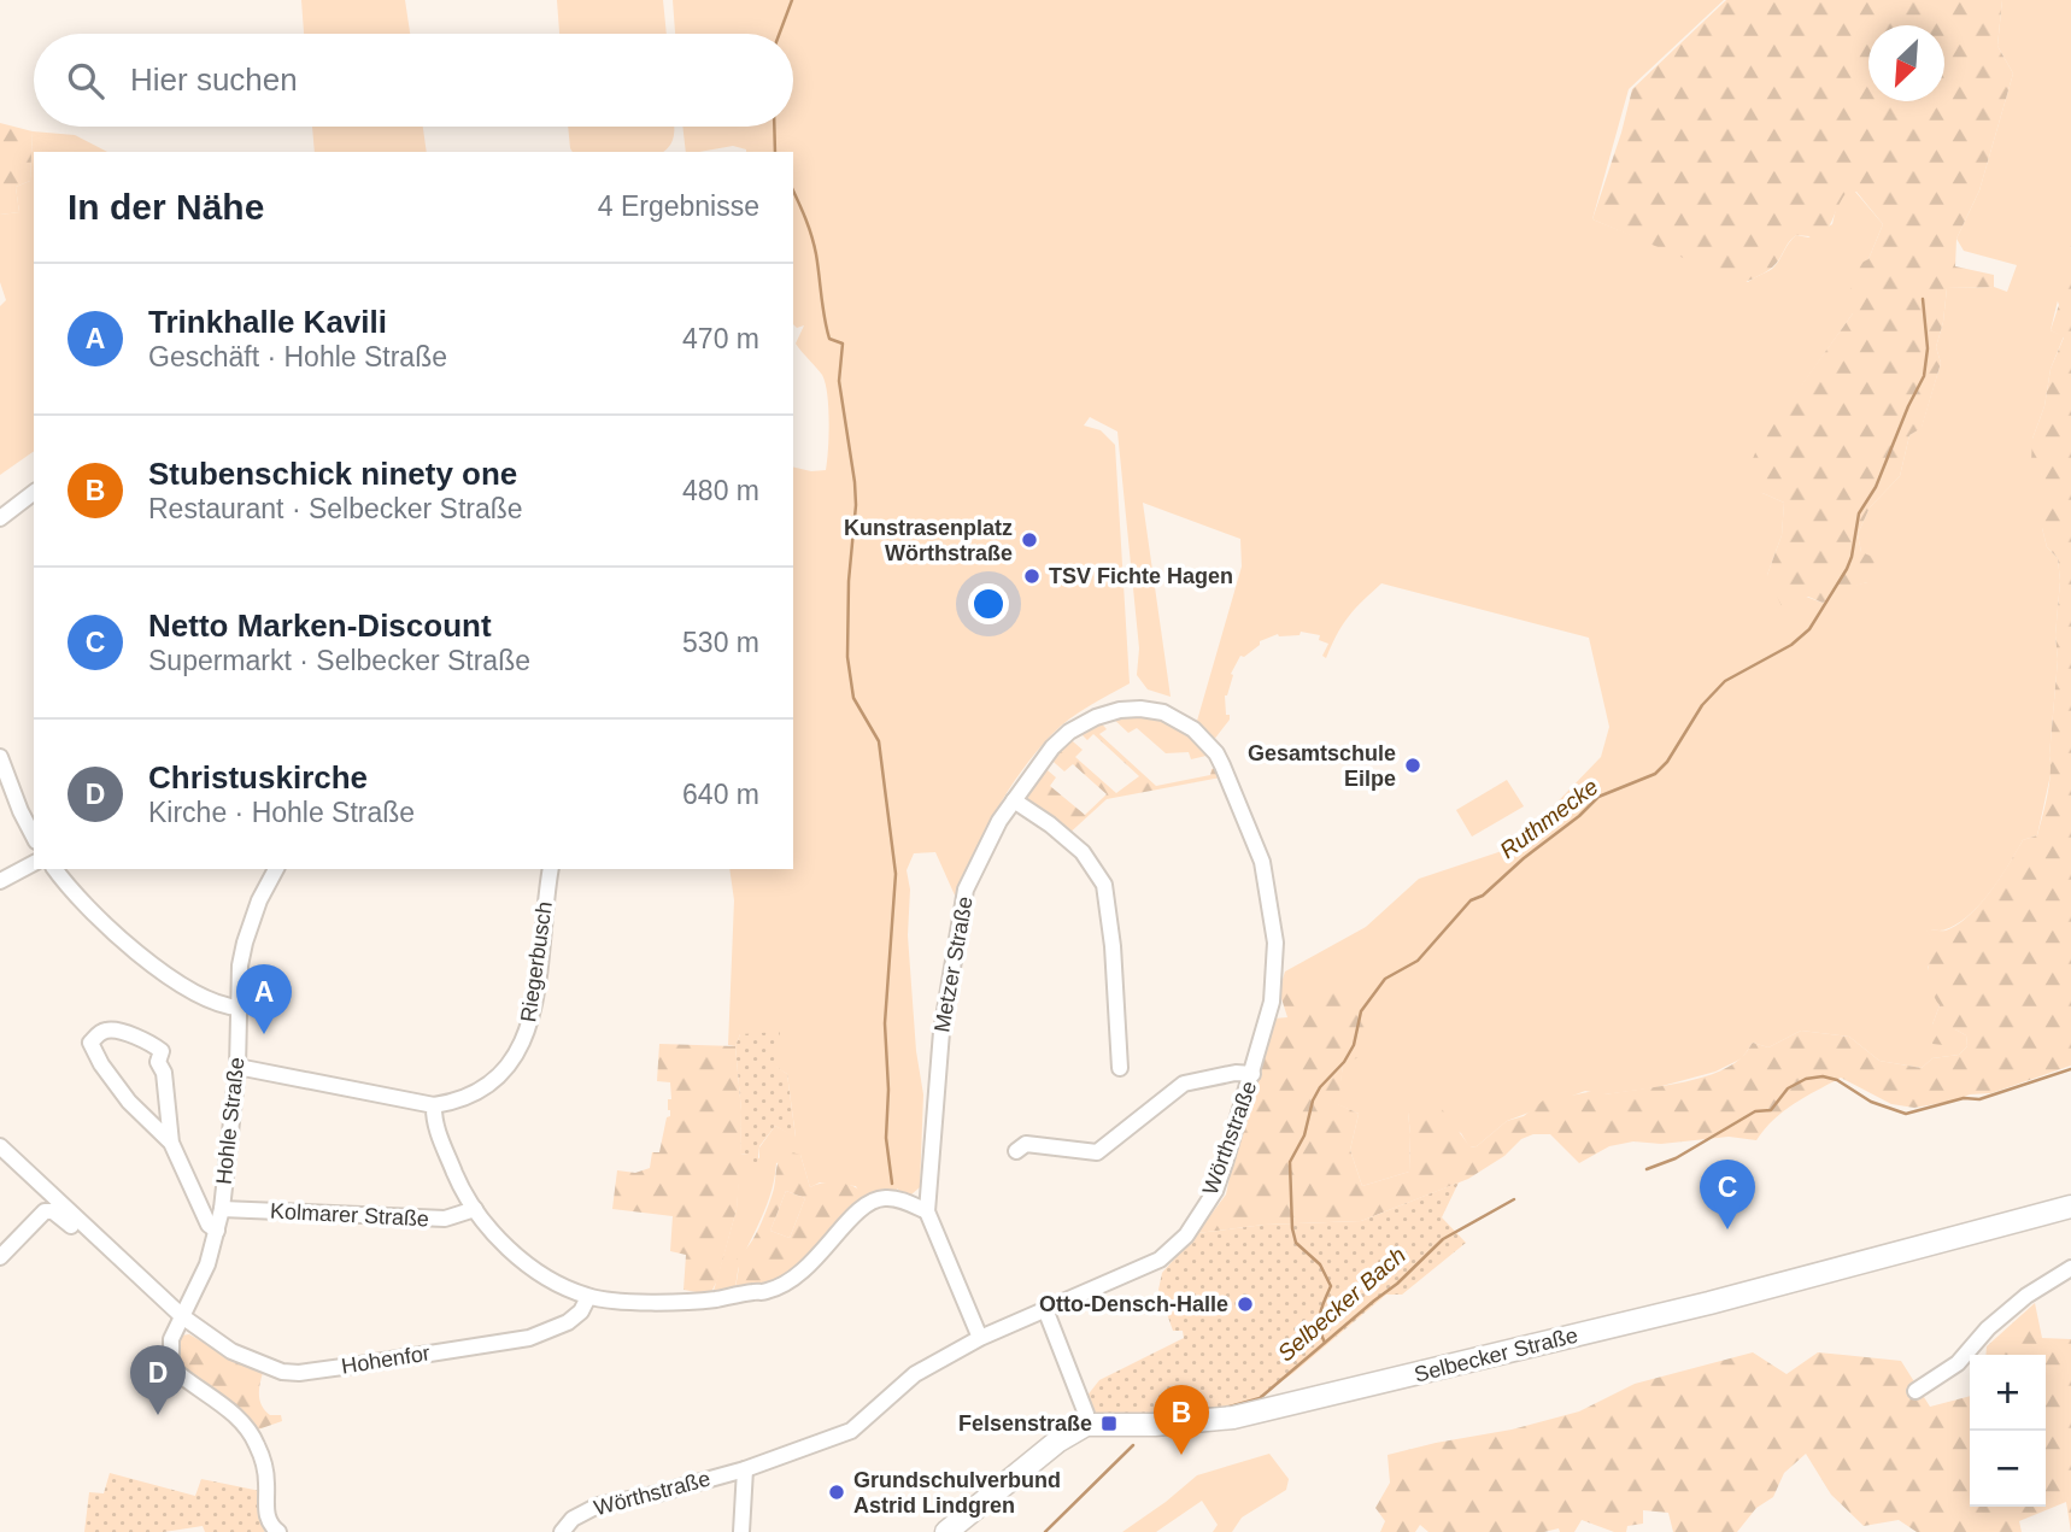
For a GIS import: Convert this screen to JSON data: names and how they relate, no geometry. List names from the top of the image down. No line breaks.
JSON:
{"streets":{"main road":["Selbecker Straße"],"street":["Riegerbusch","Metzer Straße","Hohle Straße","Wörthstraße","Kolmarer Straße","Hohenfor"]},"crossings":[["Metzer Straße","Wörthstraße"],["Hohle Straße","Kolmarer Straße"],["Hohle Straße","Hohenfor"]],"water":["Ruthmecke","Selbecker Bach"],"places":{"other":["Kunstrasenplatz Wörthstraße","TSV Fichte Hagen","Gesamtschule Eilpe","Otto-Densch-Halle","Grundschulverbund Astrid Lindgren"],"transit":["Felsenstraße"]},"north":"bottom left","page":{"search":"Hier suchen","heading":["In der Nähe","4 Ergebnisse"],"list":[{"mark":"A","name":"Trinkhalle Kavili","note":"Geschäft · Hohle Straße","value":"470 m"},{"mark":"B","name":"Stubenschick ninety one","note":"Restaurant · Selbecker Straße","value":"480 m"},{"mark":"C","name":"Netto Marken-Discount","note":"Supermarkt · Selbecker Straße","value":"530 m"},{"mark":"D","name":"Christuskirche","note":"Kirche · Hohle Straße","value":"640 m"}],"pins":["A","C","D","B"],"map_buttons":["+","−"]}}
